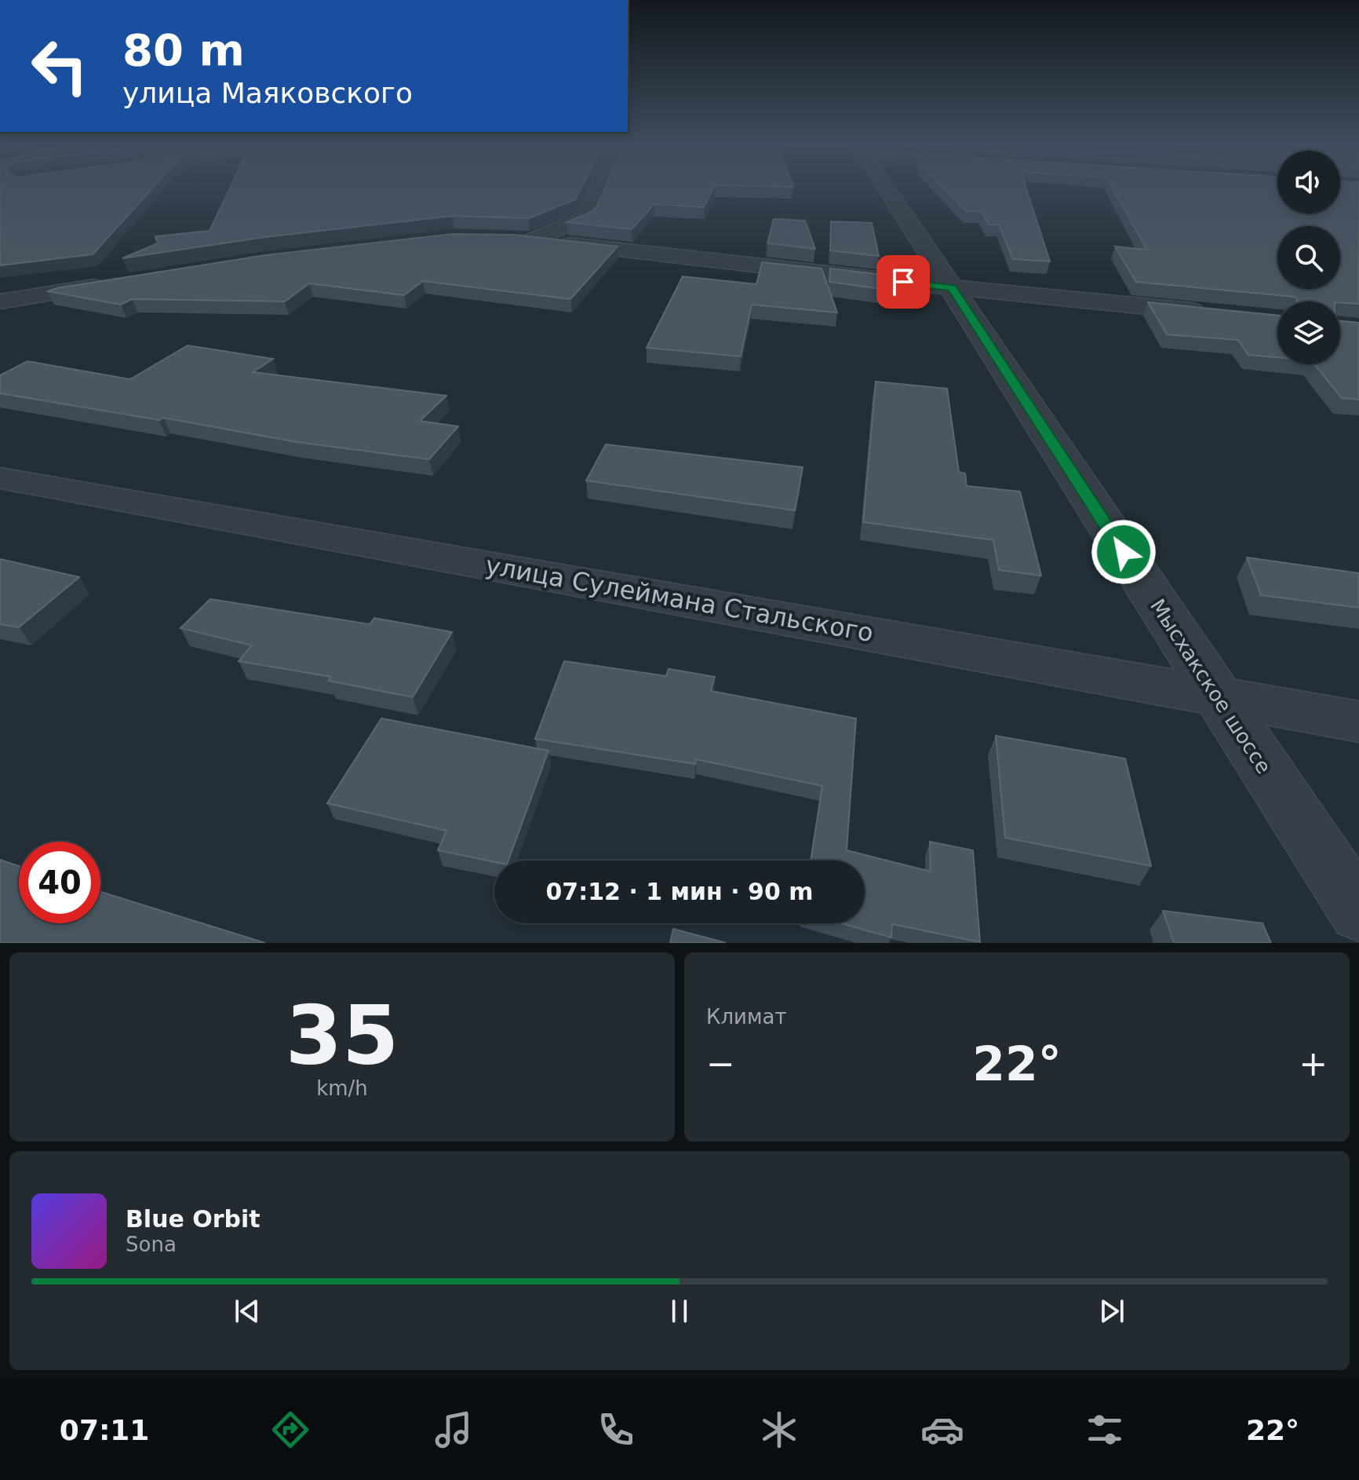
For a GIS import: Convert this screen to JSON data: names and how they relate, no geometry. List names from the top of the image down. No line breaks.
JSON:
{"streets":{"street":["улица Сулеймана Стальского","Мысхакское шоссе"]},"crossings":[["улица Сулеймана Стальского","Мысхакское шоссе"]],"page":{"turn":["80 m","улица Маяковского"],"limit":"40","trip":"07:12 · 1 мин · 90 m","tile":[["35","km/h"],"Климат"],"heat":["−","22°","+"],"song":["Blue Orbit","Sona"],"tabs":["07:11","22°"]}}
